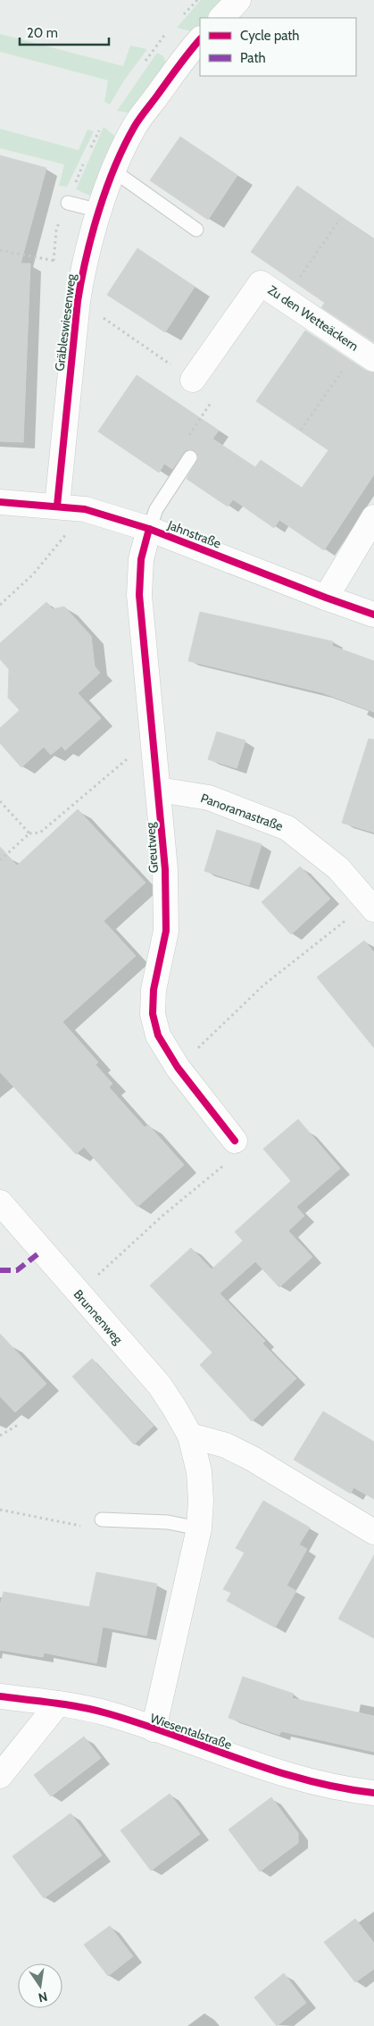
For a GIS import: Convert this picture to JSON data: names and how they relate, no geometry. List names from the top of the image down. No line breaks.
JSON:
{"streets":{"street":["Zu den Wetteäckern","Gräbleswiesenweg","Jahnstraße","Panoramastraße","Greutweg","Brunnenweg","Wiesentalstraße"]},"crossings":[["Gräbleswiesenweg","Jahnstraße"],["Jahnstraße","Greutweg"],["Panoramastraße","Greutweg"],["Brunnenweg","Wiesentalstraße"]],"legend":["Cycle path","Path"],"scale_bar":"20 m","north":"bottom"}
